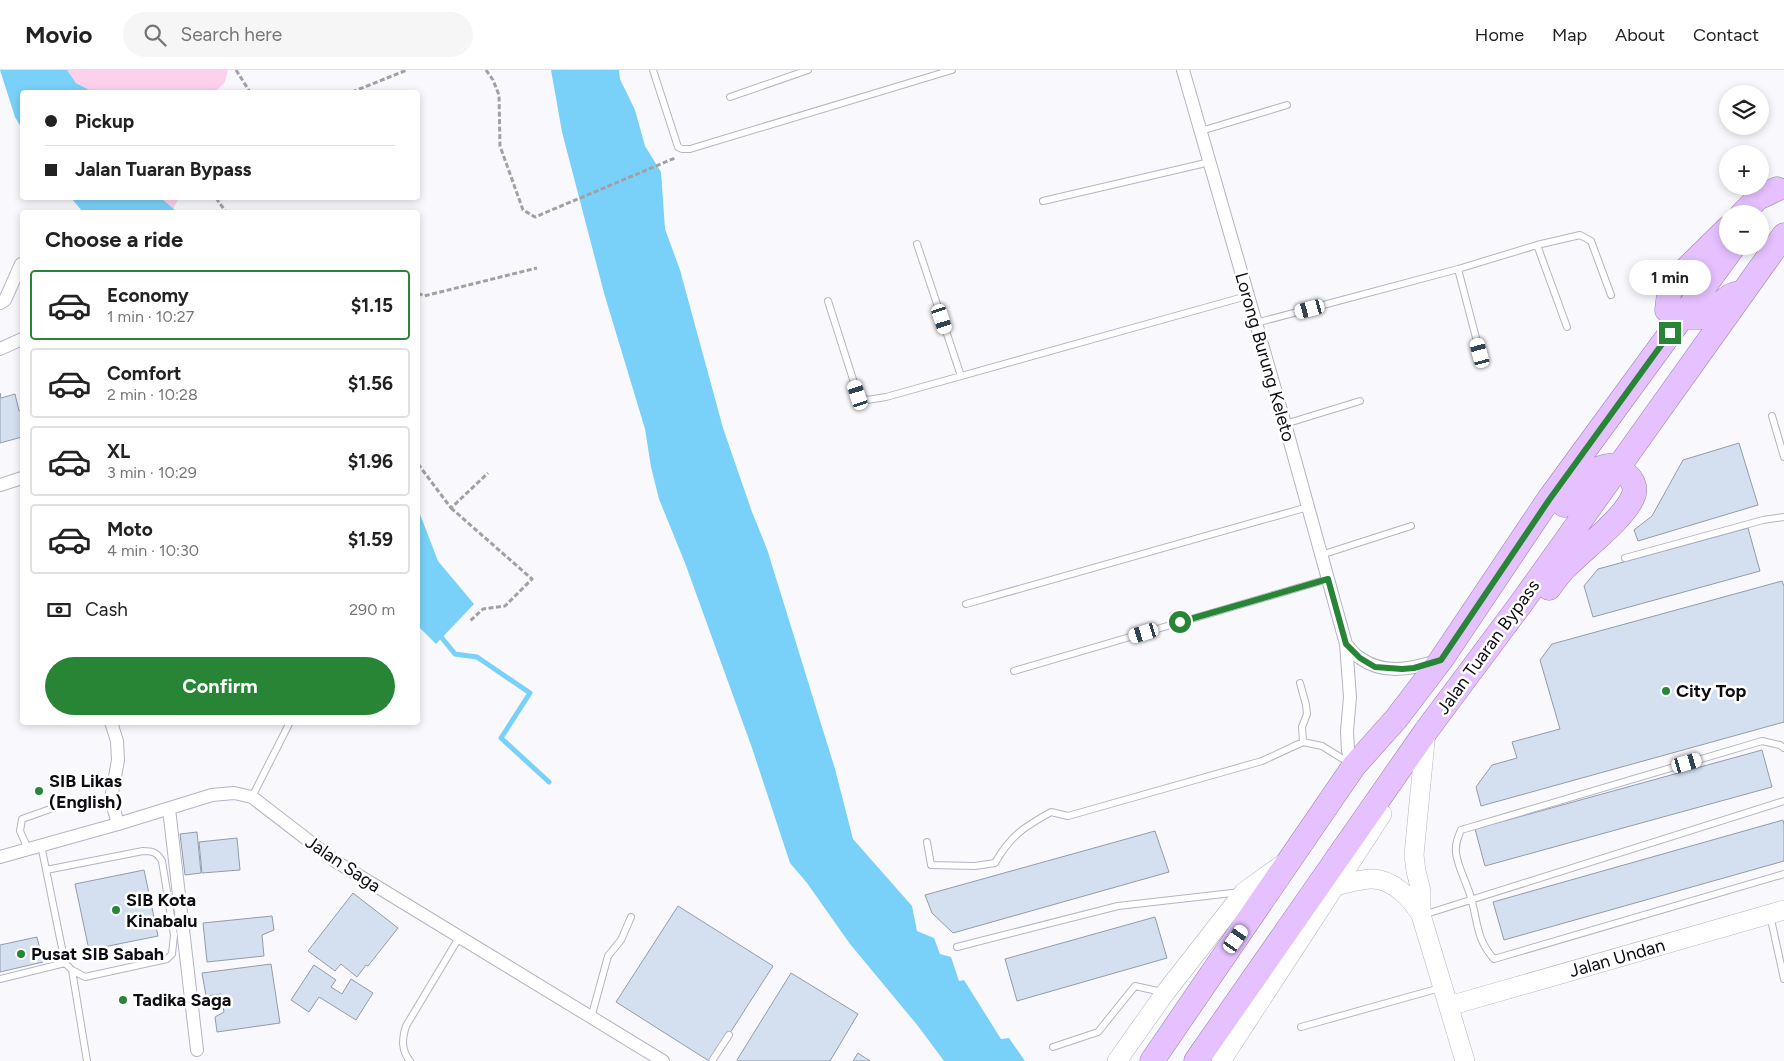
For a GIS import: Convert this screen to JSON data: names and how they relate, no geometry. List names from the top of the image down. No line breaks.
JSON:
{"streets":{"highway":["Jalan Tuaran Bypass"],"street":["Lorong Burung Keleto","Jalan Saga","Jalan Undan"]},"crossings":[["Lorong Burung Keleto","Jalan Tuaran Bypass"]],"places":["City Top","SIB Likas (English)","SIB Kota Kinabalu","Pusat SIB Sabah","Tadika Saga"],"page":{"header":"Movio","search":"Search here","nav":["Home","Map","About","Contact"],"map_buttons":["+","−"],"banner":["Pickup","Jalan Tuaran Bypass"],"heading":"Choose a ride","bubble":"1 min","list":[{"name":"Economy","note":"1 min · 10:27","value":"$1.15"},{"name":"Comfort","note":"2 min · 10:28","value":"$1.56"},{"name":"XL","note":"3 min · 10:29","value":"$1.96"},{"name":"Moto","note":"4 min · 10:30","value":"$1.59"}],"pay":["Cash","290 m"],"buttons":"Confirm"}}
